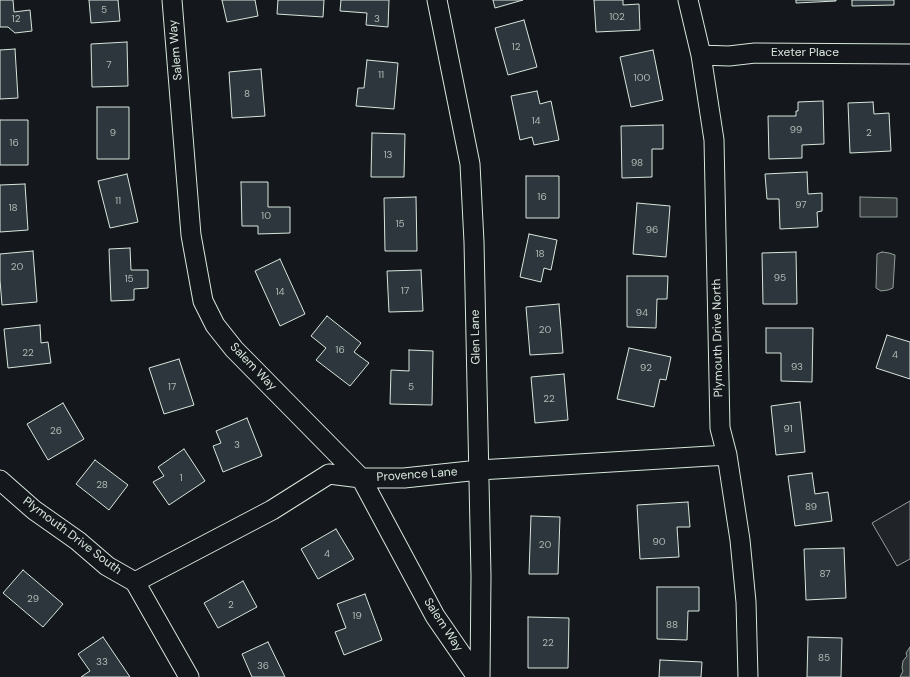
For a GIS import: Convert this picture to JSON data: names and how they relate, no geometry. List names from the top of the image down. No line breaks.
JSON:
{"streets":{"street":["Salem Way","Exeter Place","Glen Lane","Plymouth Drive North","Provence Lane","Plymouth Drive South"]},"crossings":[["Salem Way","Glen Lane"],["Salem Way","Provence Lane"],["Exeter Place","Plymouth Drive North"],["Glen Lane","Provence Lane"],["Plymouth Drive North","Provence Lane"],["Provence Lane","Plymouth Drive South"]],"house_numbers":["5","102","12","3","12","7","11","100","8","14","99","9","2","16","13","98","16","11","97","18","10","15","96","18","20","95","15","17","14","94","20","16","22","4","93","92","17","5","22","91","26","3","1","28","89","90","20","4","87","29","2","19","88","22","85","33","36"]}
